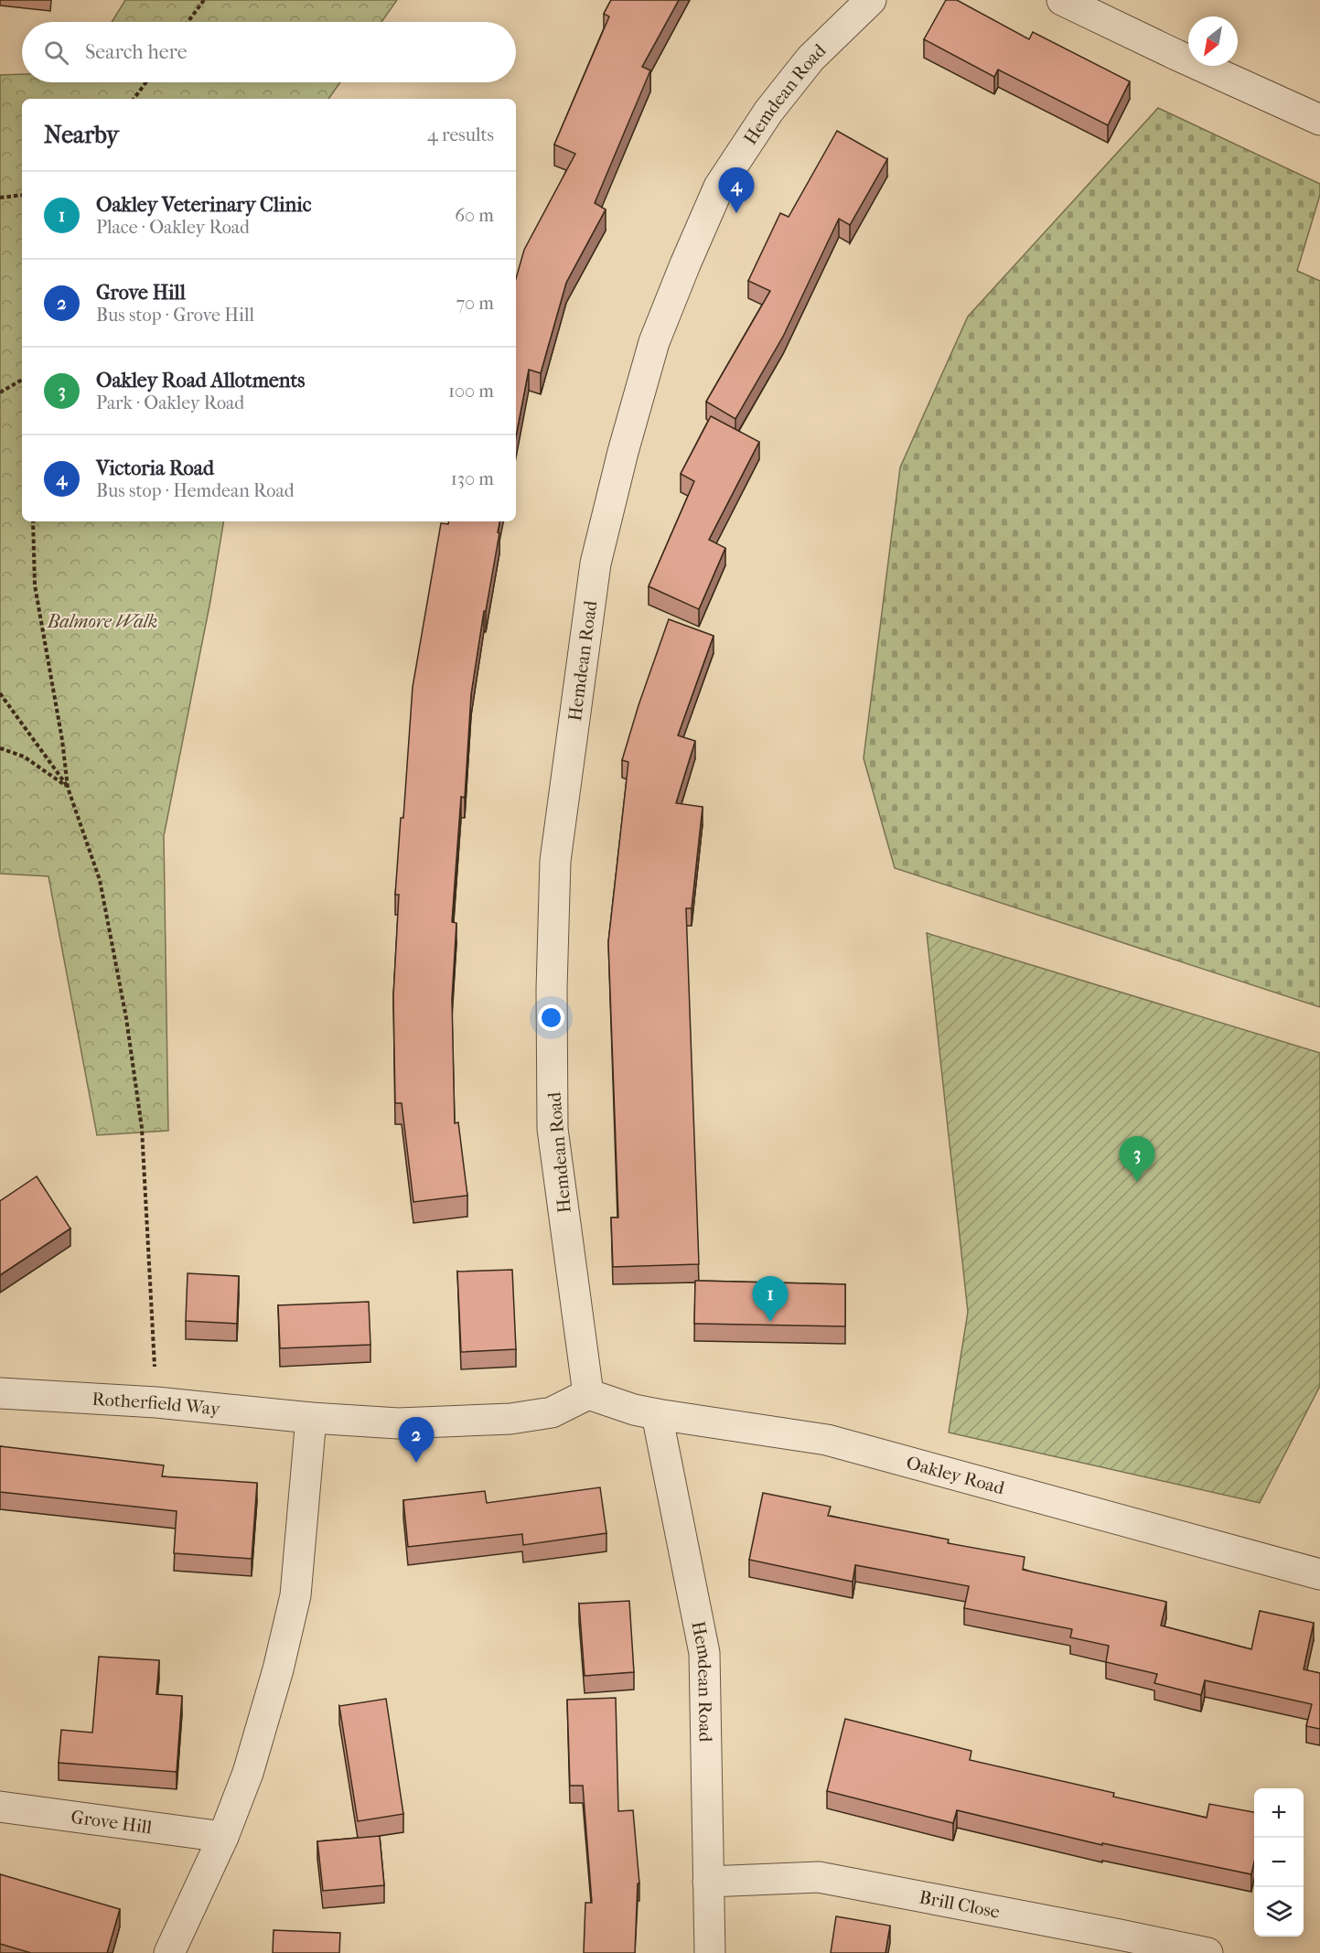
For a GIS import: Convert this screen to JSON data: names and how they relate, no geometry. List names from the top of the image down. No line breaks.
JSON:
{"streets":{"street":["Hemdean Road","Rotherfield Way","Oakley Road","Grove Hill","Brill Close"]},"crossings":[["Hemdean Road","Oakley Road"],["Hemdean Road","Brill Close"]],"parks":["Balmore Walk"],"north":"bottom left","page":{"search":"Search here","heading":["Nearby","4 results"],"pins":["4","3","1","2"],"list":[{"mark":"1","name":"Oakley Veterinary Clinic","note":"Place · Oakley Road","value":"60 m"},{"mark":"2","name":"Grove Hill","note":"Bus stop · Grove Hill","value":"70 m"},{"mark":"3","name":"Oakley Road Allotments","note":"Park · Oakley Road","value":"100 m"},{"mark":"4","name":"Victoria Road","note":"Bus stop · Hemdean Road","value":"130 m"}],"map_buttons":["+","−"]}}
